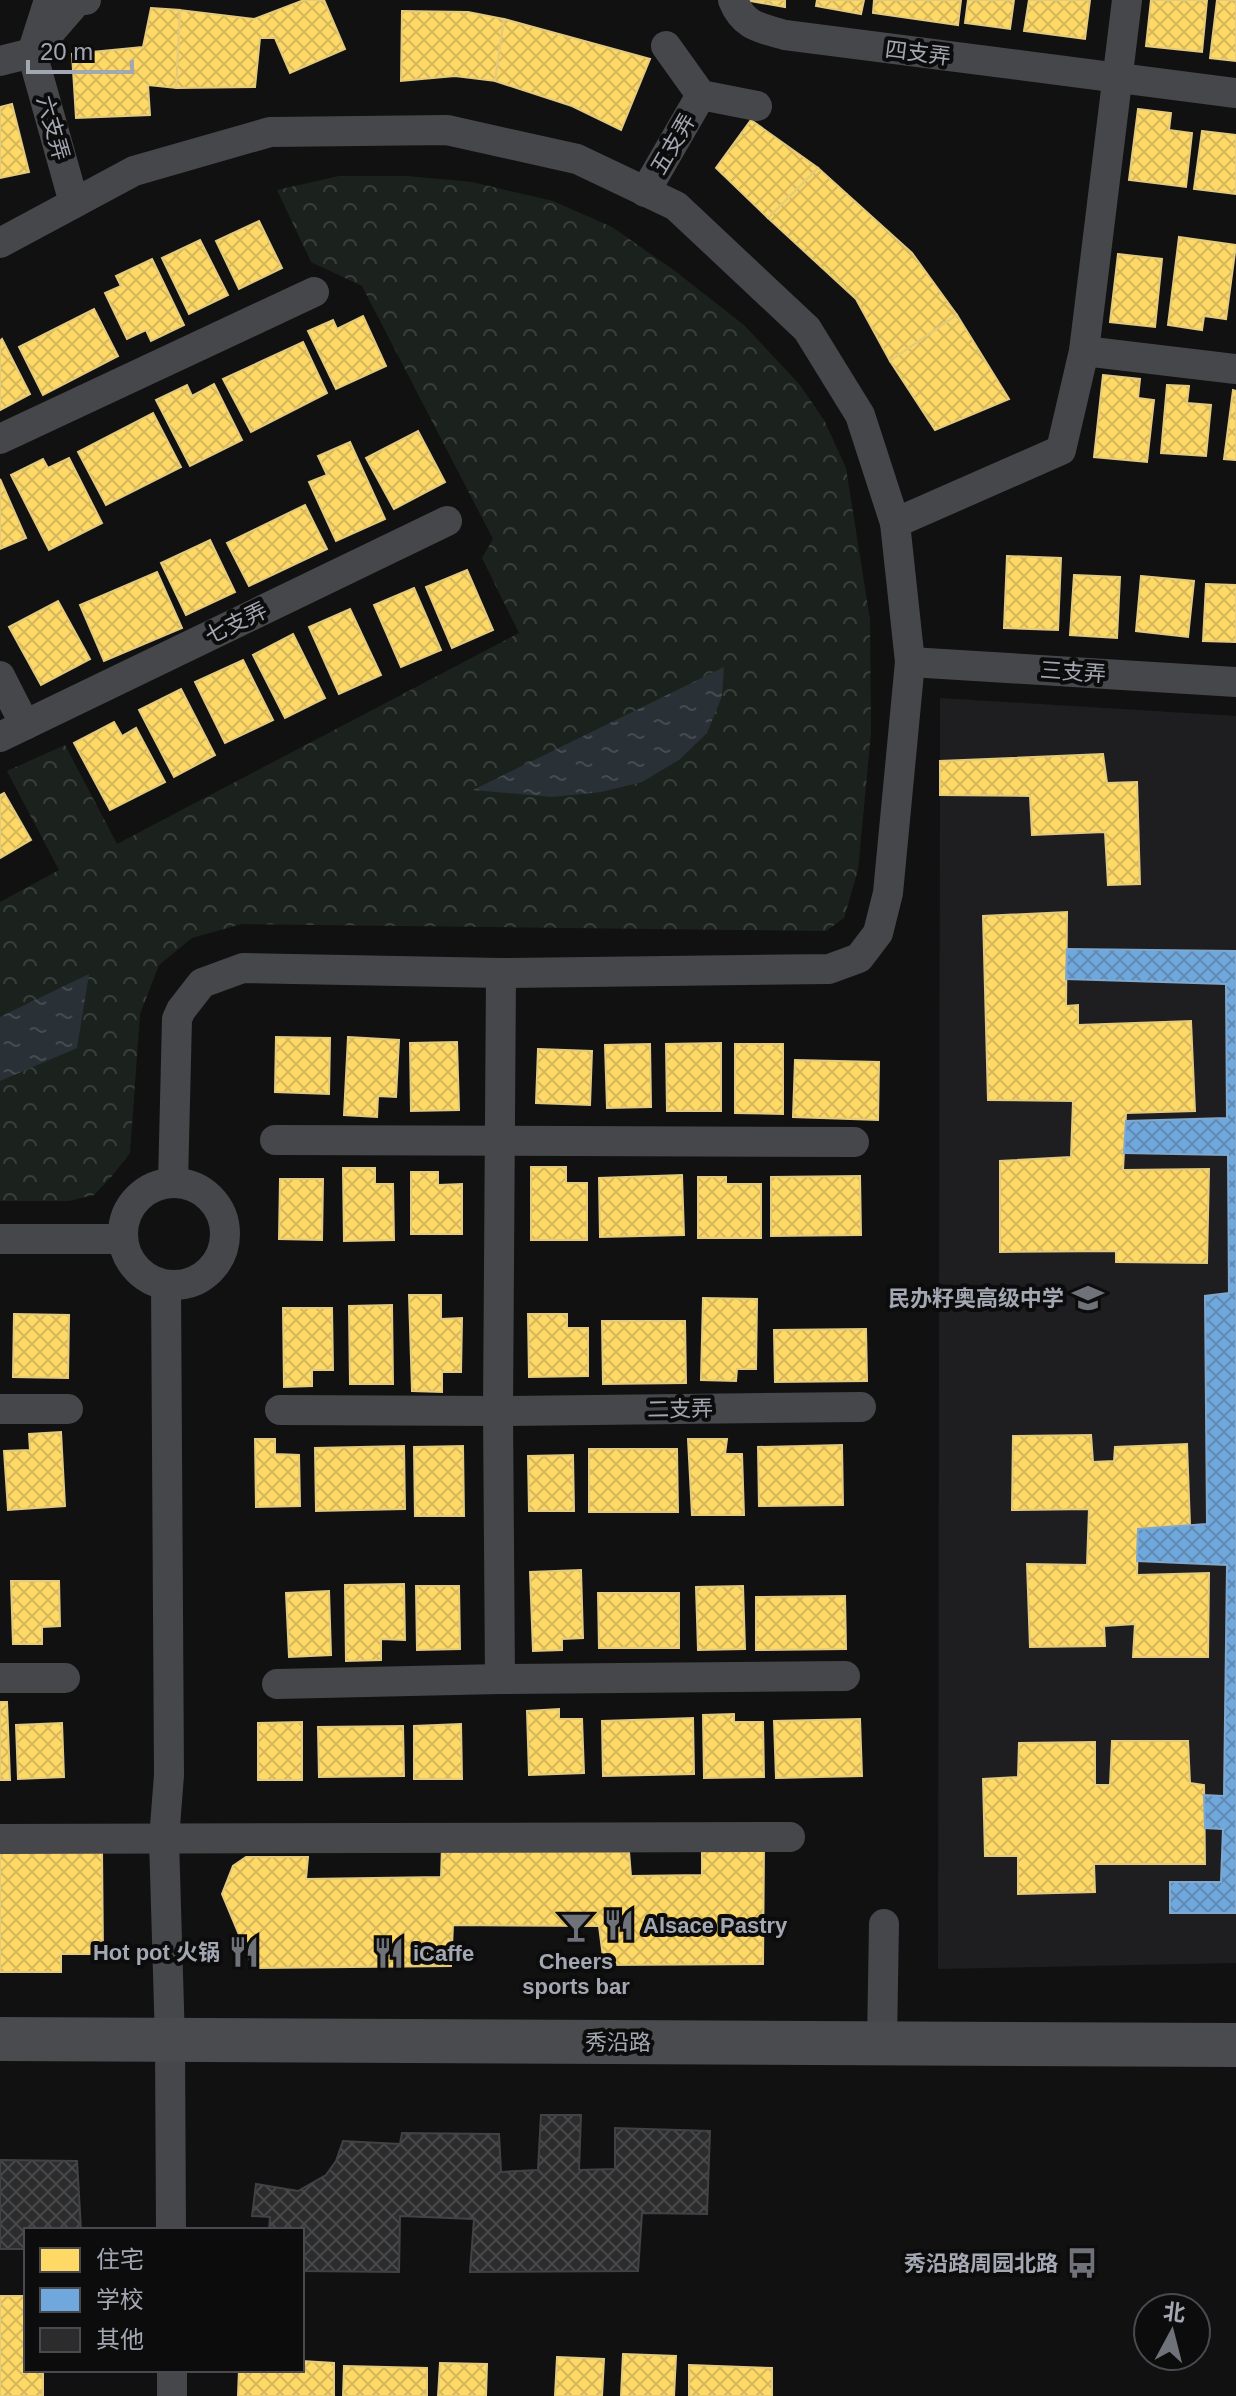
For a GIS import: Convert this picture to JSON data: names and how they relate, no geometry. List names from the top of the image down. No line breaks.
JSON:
{"streets":{"main road":["秀沿路"],"street":["四支弄","六支弄","五支弄","七支弄","三支弄","二支弄"]},"places":{"school or university":["民办籽奥高级中学"],"restaurant":["Alsace Pastry","Hot pot 火锅","iCaffe"],"bar":["Cheers sports bar"],"bus stop":["秀沿路周园北路"]},"legend":["住宅","学校","其他"],"scale_bar":"20 m","north":"top"}
